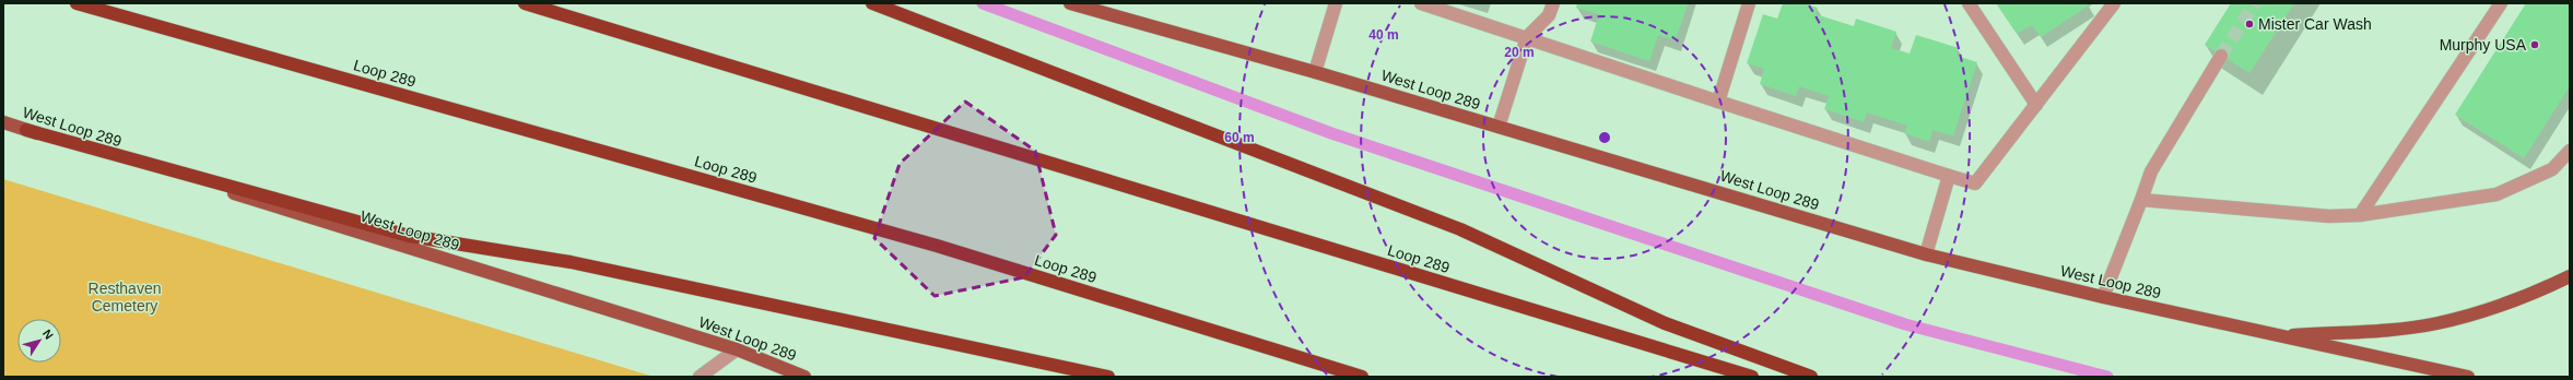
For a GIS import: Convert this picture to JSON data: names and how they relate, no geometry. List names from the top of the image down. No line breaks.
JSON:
{"streets":{"highway":["Loop 289"],"main road":["West Loop 289"]},"parks":["Resthaven Cemetery"],"places":["Mister Car Wash","Murphy USA"],"north":"top right","rings":["40 m","20 m","60 m"]}
